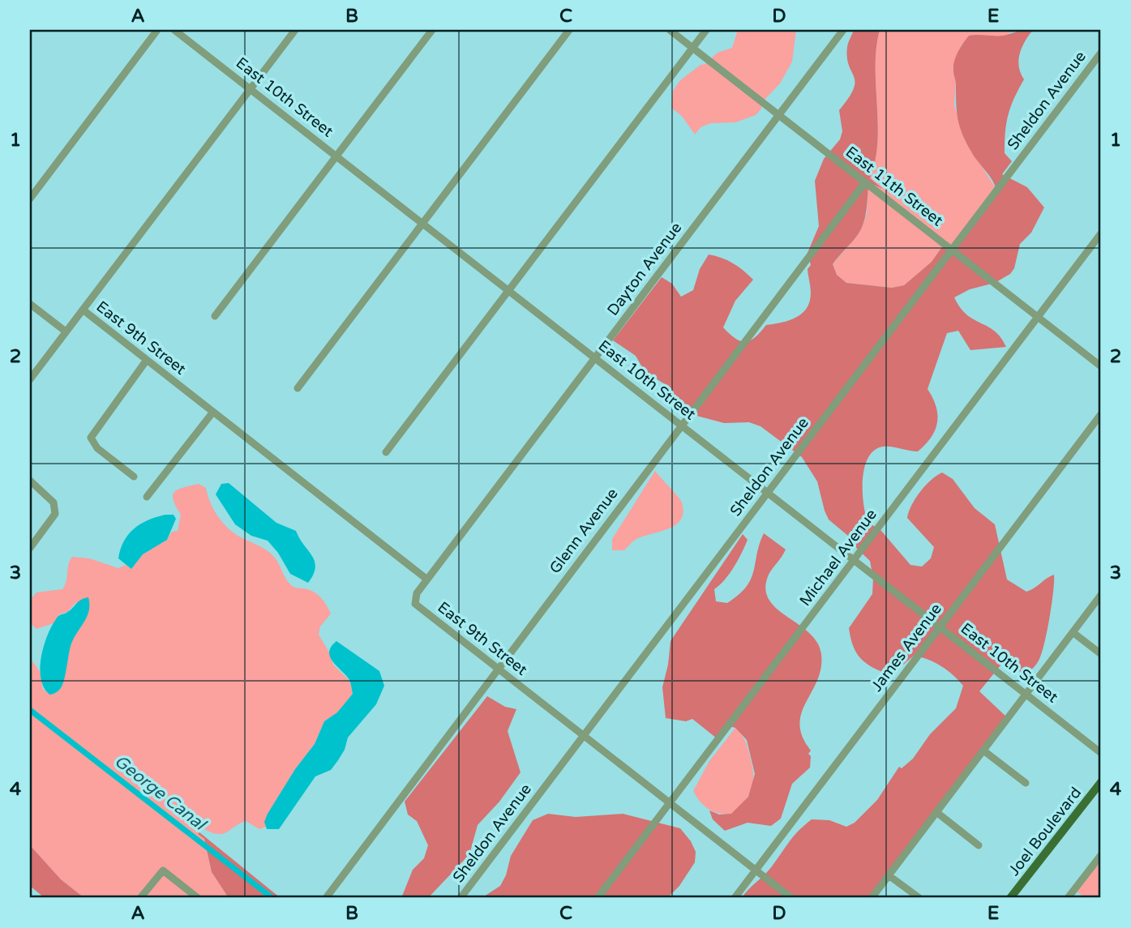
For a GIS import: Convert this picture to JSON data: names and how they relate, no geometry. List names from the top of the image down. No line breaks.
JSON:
{"streets":{"main road":["Joel Boulevard"],"street":["East 10th Street","Sheldon Avenue","East 11th Street","Dayton Avenue","East 9th Street","Glenn Avenue","Michael Avenue","James Avenue"]},"crossings":[["East 10th Street","Sheldon Avenue"],["East 10th Street","Dayton Avenue"],["East 10th Street","Glenn Avenue"],["East 10th Street","Michael Avenue"],["East 10th Street","James Avenue"],["Sheldon Avenue","East 11th Street"],["Sheldon Avenue","East 9th Street"],["East 11th Street","Dayton Avenue"],["East 11th Street","Glenn Avenue"],["East 11th Street","Michael Avenue"],["Dayton Avenue","East 9th Street"],["East 9th Street","Glenn Avenue"],["East 9th Street","Michael Avenue"],["East 9th Street","James Avenue"]],"water":["George Canal"],"grid":{"columns":["A","B","C","D","E"],"rows":["1","2","3","4"]}}
